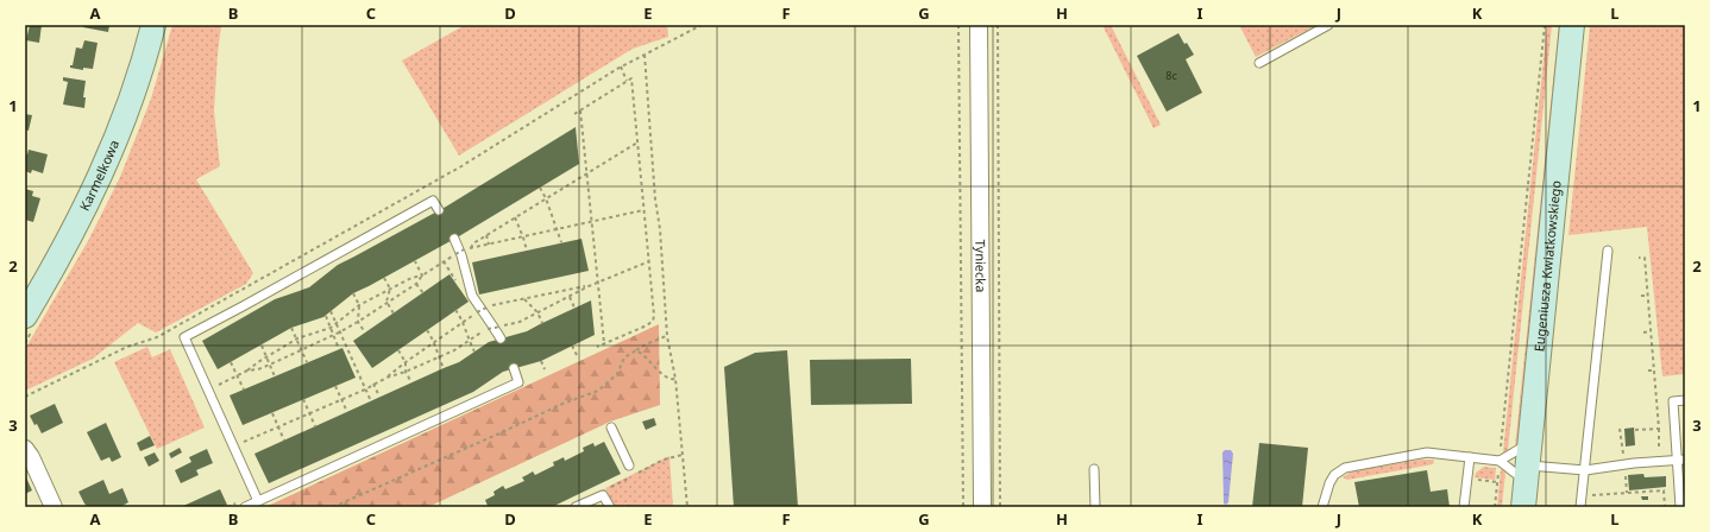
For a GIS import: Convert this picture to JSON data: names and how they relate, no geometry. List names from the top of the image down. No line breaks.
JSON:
{"streets":{"main road":["Karmelkowa","Eugeniusza Kwiatkowskiego"],"street":["Tyniecka"]},"house_numbers":["8c"],"grid":{"columns":["A","B","C","D","E","F","G","H","I","J","K","L"],"rows":["1","2","3"]}}
